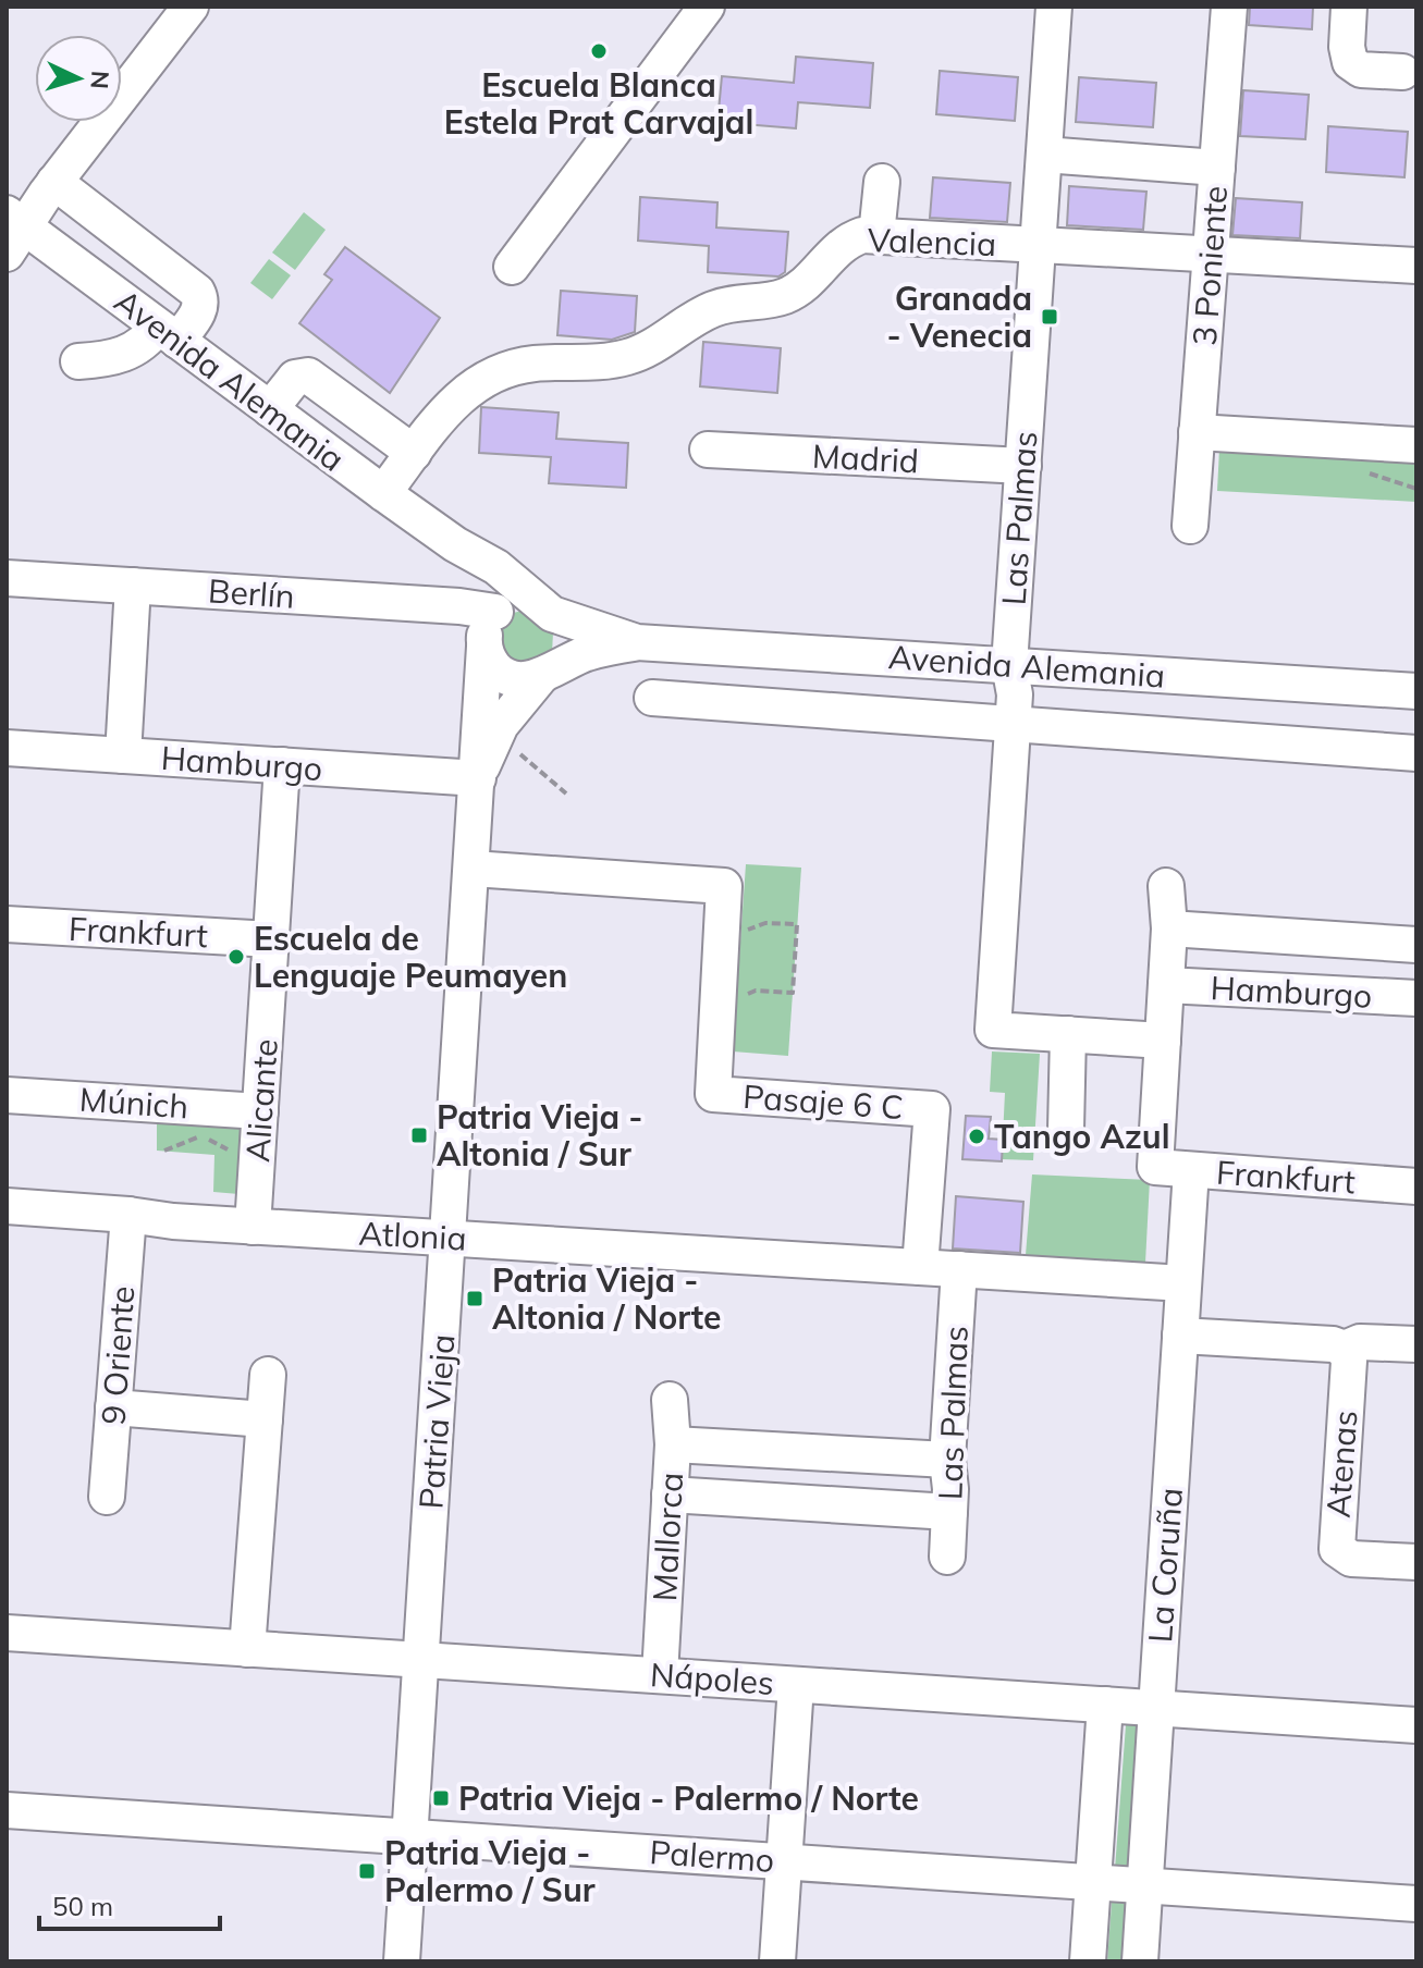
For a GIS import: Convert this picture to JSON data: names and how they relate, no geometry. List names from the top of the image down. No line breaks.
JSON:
{"streets":{"street":["Valencia","3 Poniente","Avenida Alemania","Madrid","Las Palmas","Berlín","Hamburgo","Frankfurt","Alicante","Pasaje 6 C","Múnich","Atlonia","9 Oriente","Patria Vieja","Atenas","Mallorca","La Coruña","Nápoles","Palermo"]},"crossings":[["Valencia","3 Poniente"],["Valencia","Avenida Alemania"],["Valencia","Las Palmas"],["Avenida Alemania","Las Palmas"],["Avenida Alemania","Berlín"],["Avenida Alemania","Patria Vieja"],["Madrid","Las Palmas"],["Las Palmas","Atlonia"],["Berlín","Patria Vieja"],["Hamburgo","Alicante"],["Hamburgo","Patria Vieja"],["Frankfurt","Alicante"],["Frankfurt","La Coruña"],["Alicante","Múnich"],["Alicante","Atlonia"],["Pasaje 6 C","Atlonia"],["Atlonia","9 Oriente"],["Atlonia","Patria Vieja"],["Atlonia","La Coruña"],["Patria Vieja","Nápoles"],["Patria Vieja","Palermo"],["Mallorca","Nápoles"],["La Coruña","Nápoles"],["La Coruña","Palermo"]],"places":{"other":["Escuela Blanca Estela Prat Carvajal","Escuela de Lenguaje Peumayen","Tango Azul"],"transit":["Granada - Venecia","Patria Vieja - Altonia / Sur","Patria Vieja - Altonia / Norte","Patria Vieja - Palermo / Norte","Patria Vieja - Palermo / Sur"]},"scale_bar":"50 m","north":"right"}
